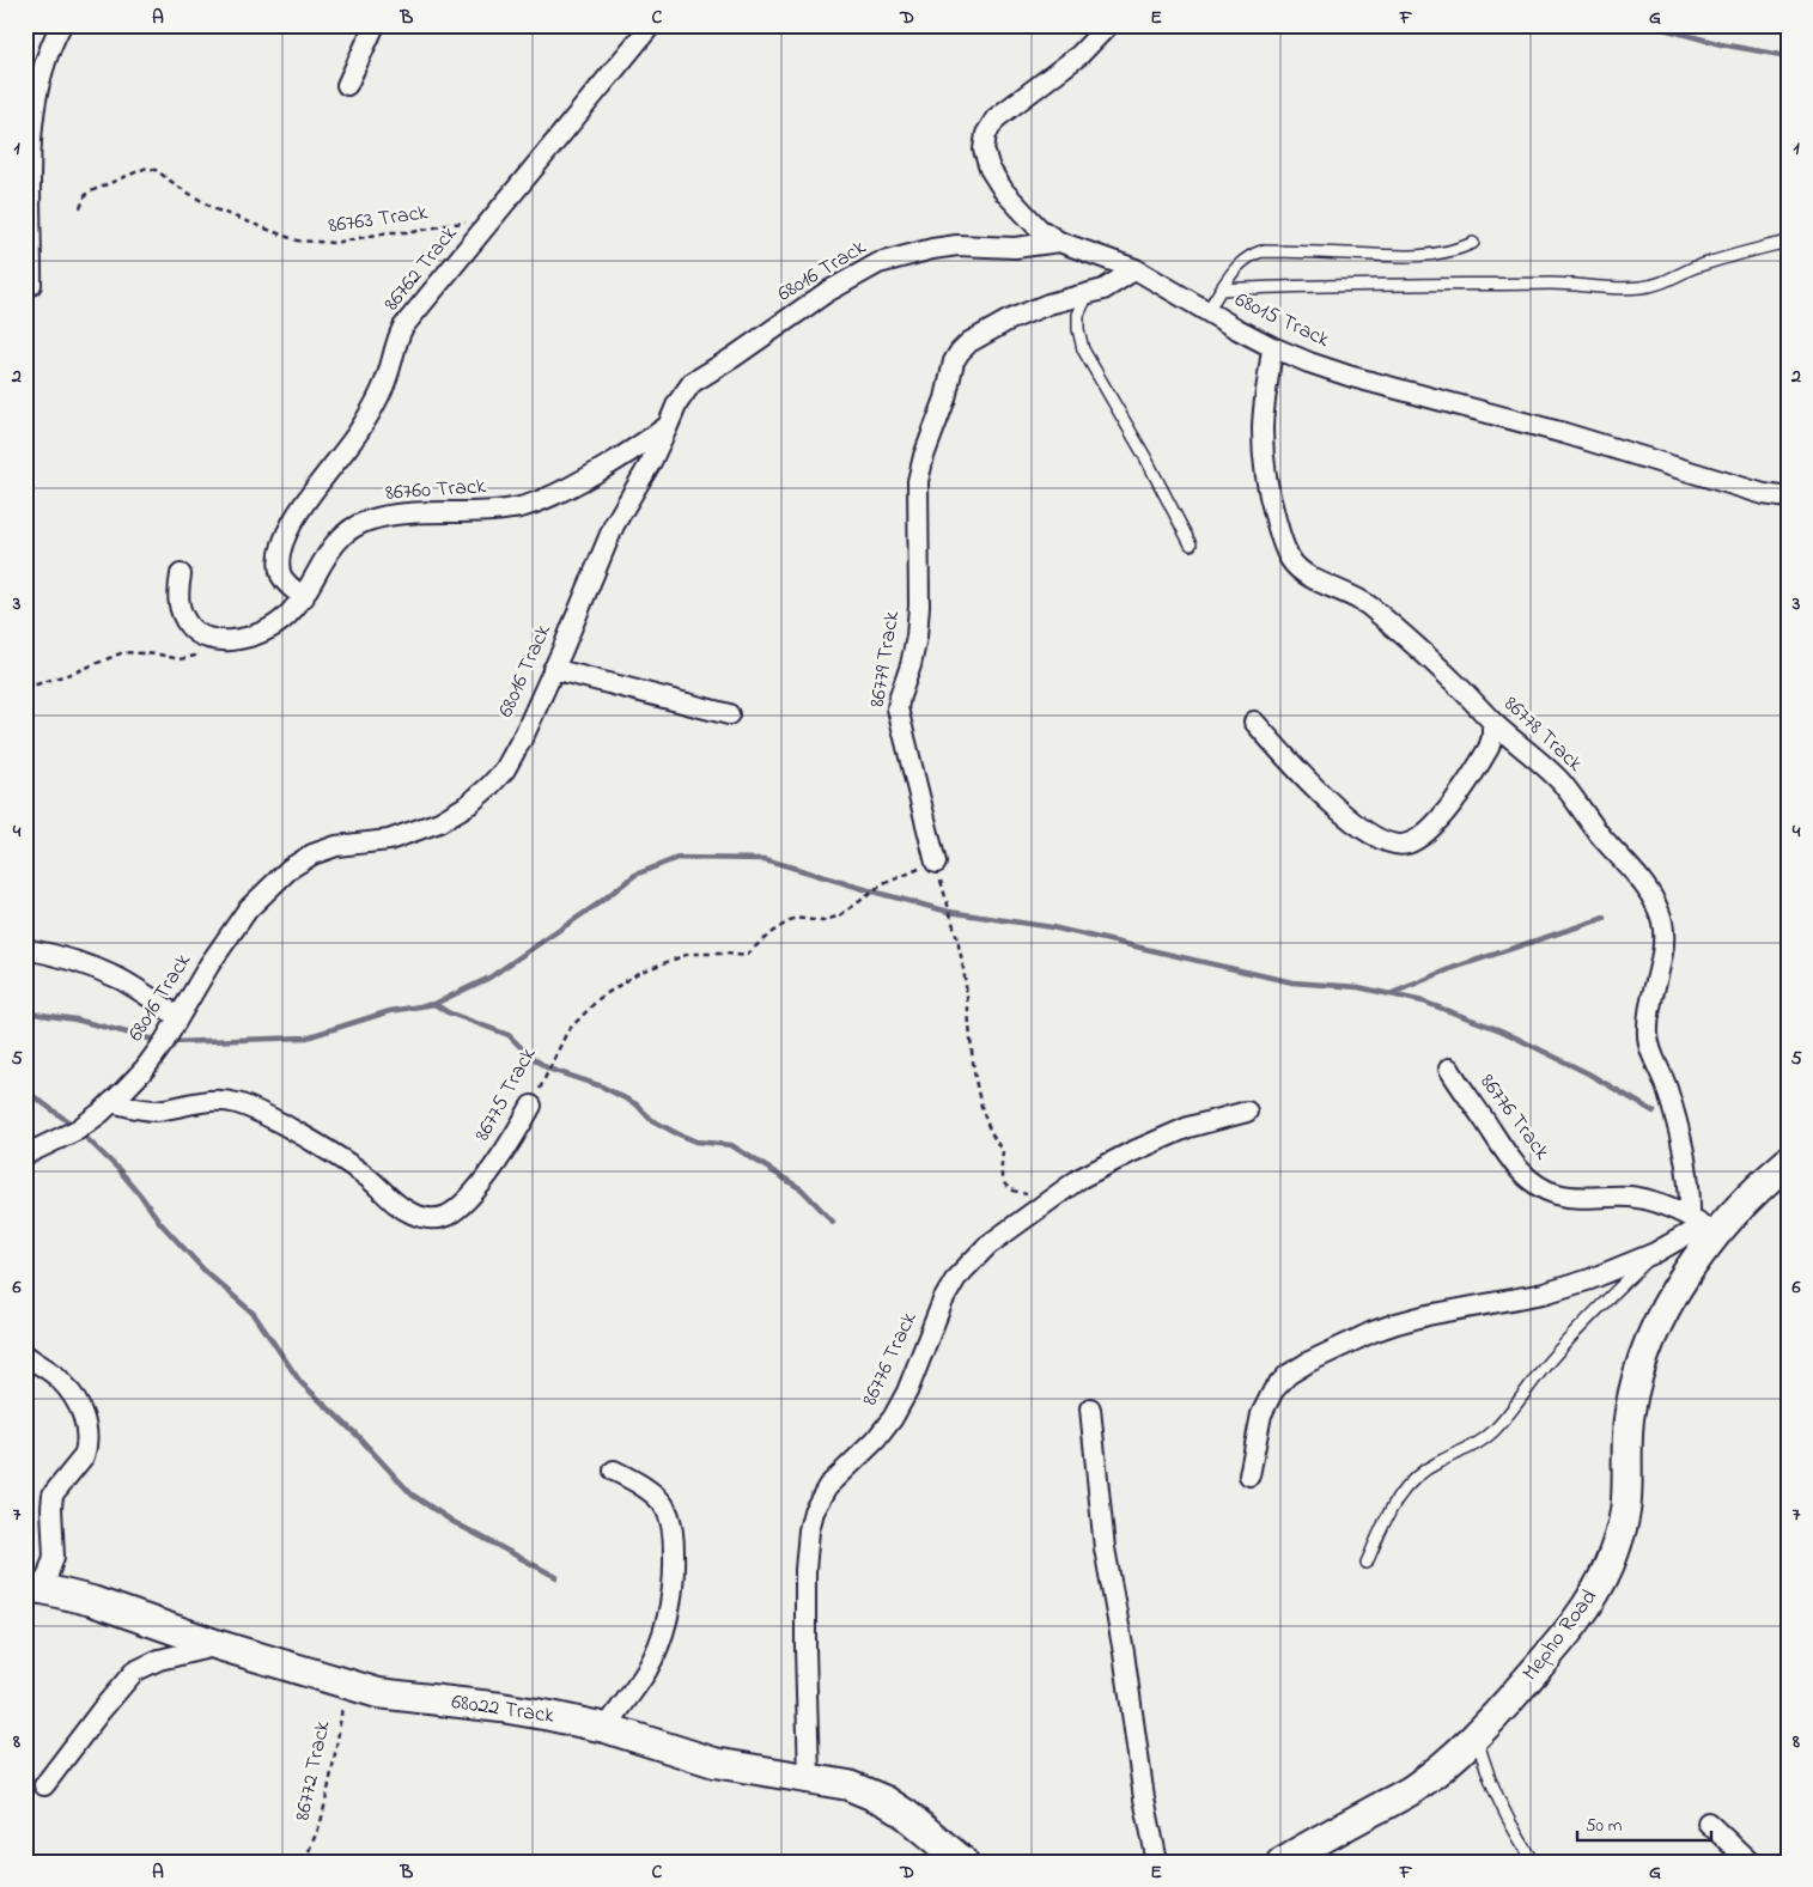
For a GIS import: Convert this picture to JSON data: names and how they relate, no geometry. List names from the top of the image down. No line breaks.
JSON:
{"streets":{"street":["86762 Track","68016 Track","68015 Track","86760 Track","86779 Track","86778 Track","86775 Track","86776 Track","Mepho Road","68022 Track"],"path":["86763 Track","86772 Track"]},"crossings":[["86763 Track","86762 Track"],["86762 Track","86760 Track"],["68016 Track","68015 Track"],["68016 Track","86760 Track"],["68016 Track","86775 Track"],["68015 Track","86779 Track"],["68015 Track","86778 Track"],["86779 Track","86775 Track"],["86778 Track","86776 Track"],["86778 Track","Mepho Road"],["86776 Track","Mepho Road"],["86776 Track","68022 Track"],["68022 Track","86772 Track"]],"scale_bar":"50 m","grid":{"columns":["A","B","C","D","E","F","G"],"rows":["1","2","3","4","5","6","7","8"]}}
